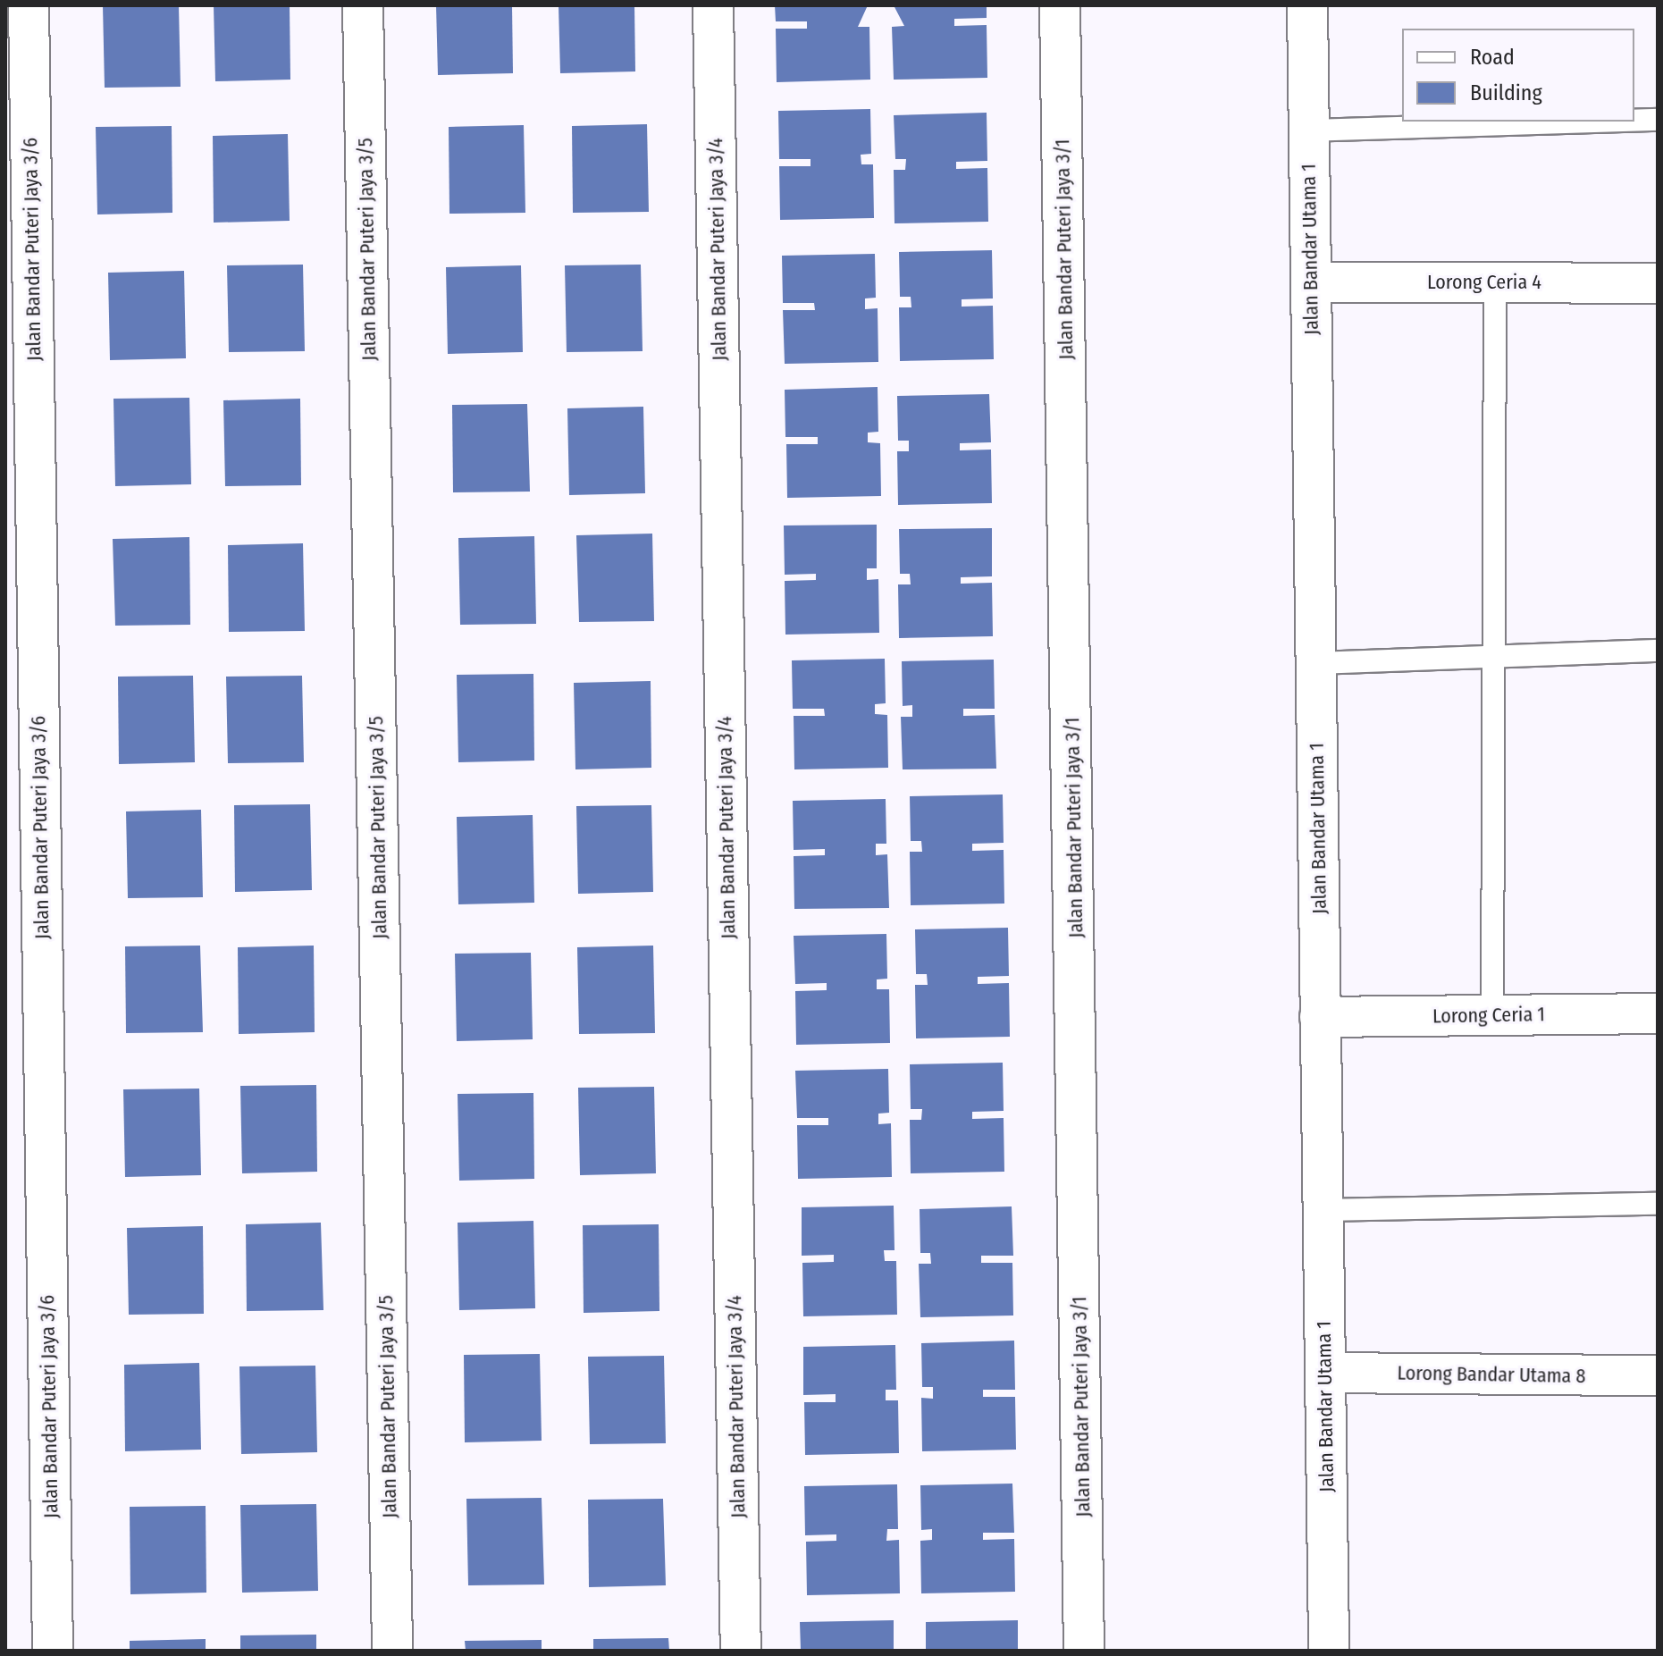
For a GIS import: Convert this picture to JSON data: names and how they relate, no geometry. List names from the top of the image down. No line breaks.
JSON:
{"streets":{"street":["Jalan Bandar Puteri Jaya 3/6","Jalan Bandar Puteri Jaya 3/5","Jalan Bandar Puteri Jaya 3/4","Jalan Bandar Puteri Jaya 3/1","Jalan Bandar Utama 1","Lorong Ceria 4","Lorong Ceria 1","Lorong Bandar Utama 8"]},"crossings":[["Jalan Bandar Utama 1","Lorong Ceria 4"],["Jalan Bandar Utama 1","Lorong Ceria 1"],["Jalan Bandar Utama 1","Lorong Bandar Utama 8"]],"legend":["Road","Building"]}
